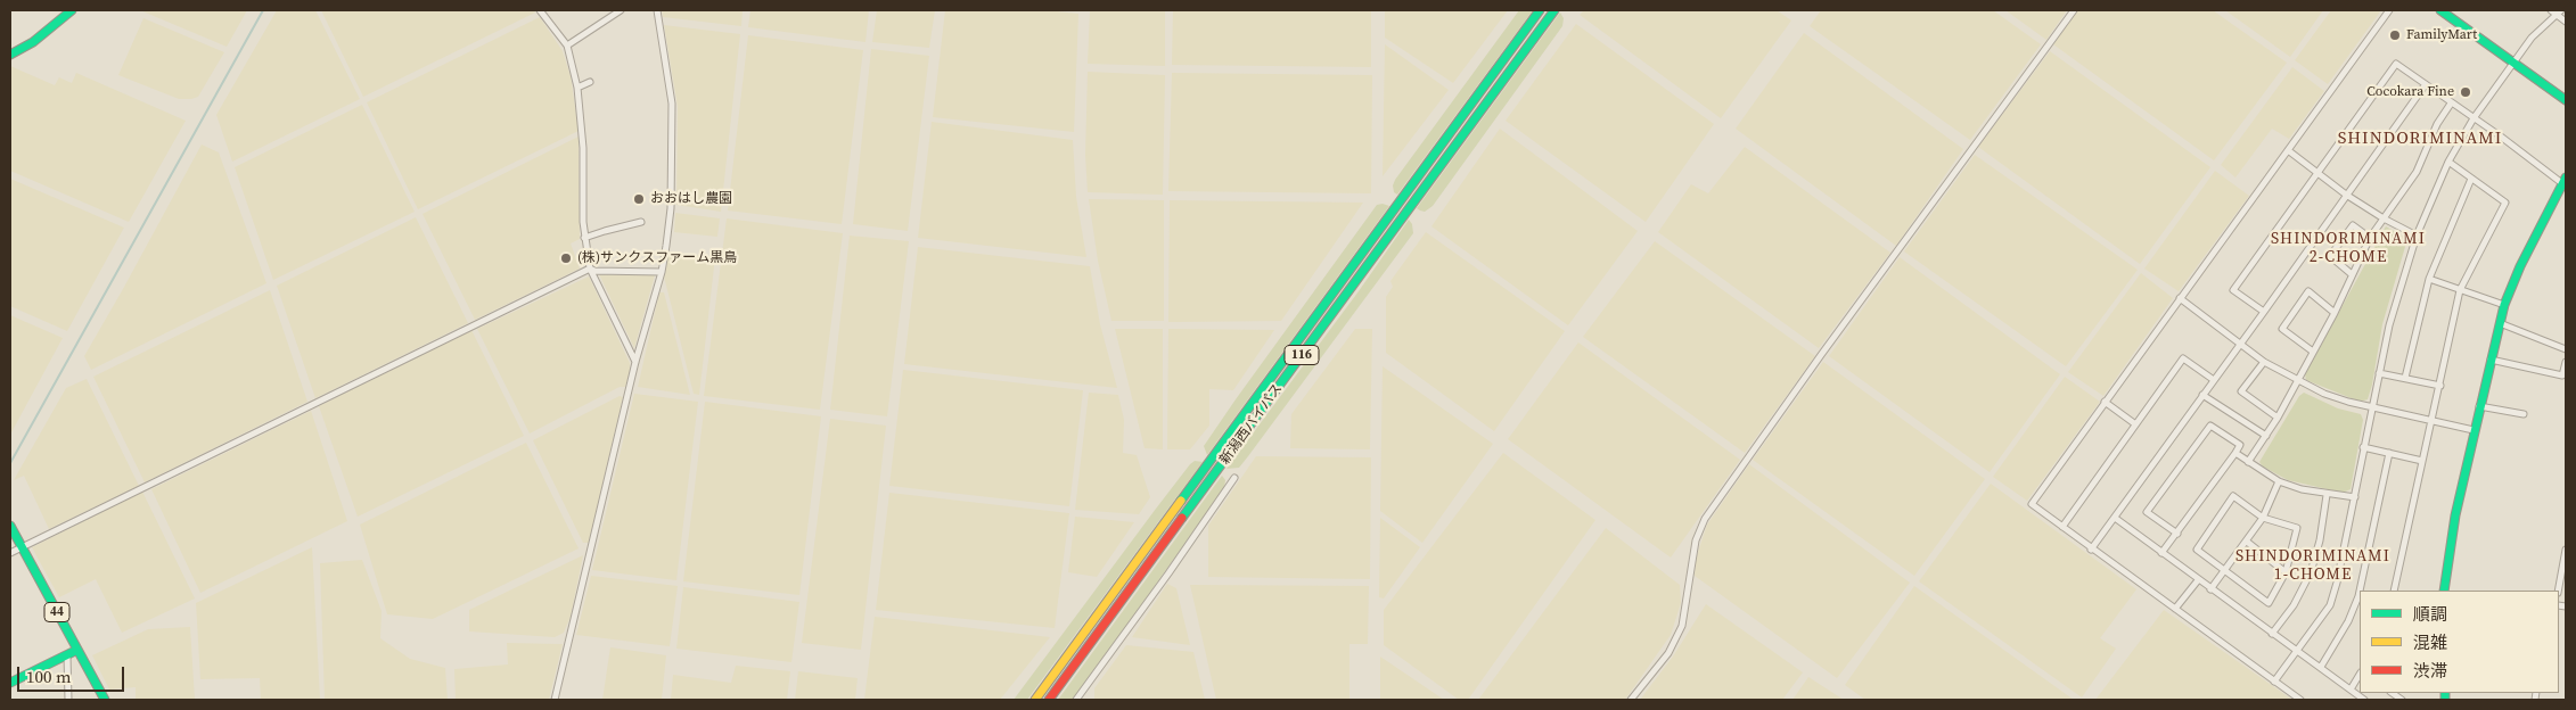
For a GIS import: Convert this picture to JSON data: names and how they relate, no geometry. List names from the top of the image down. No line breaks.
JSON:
{"streets":{"main road":["116","新潟西バイパス","44"]},"districts":["SHINDORIMINAMI","SHINDORIMINAMI 2-CHOME","SHINDORIMINAMI 1-CHOME"],"places":["FamilyMart","Cocokara Fine","おおはし農園","(株)サンクスファーム黒鳥"],"legend":["順調","混雑","渋滞"],"scale_bar":"100 m"}
